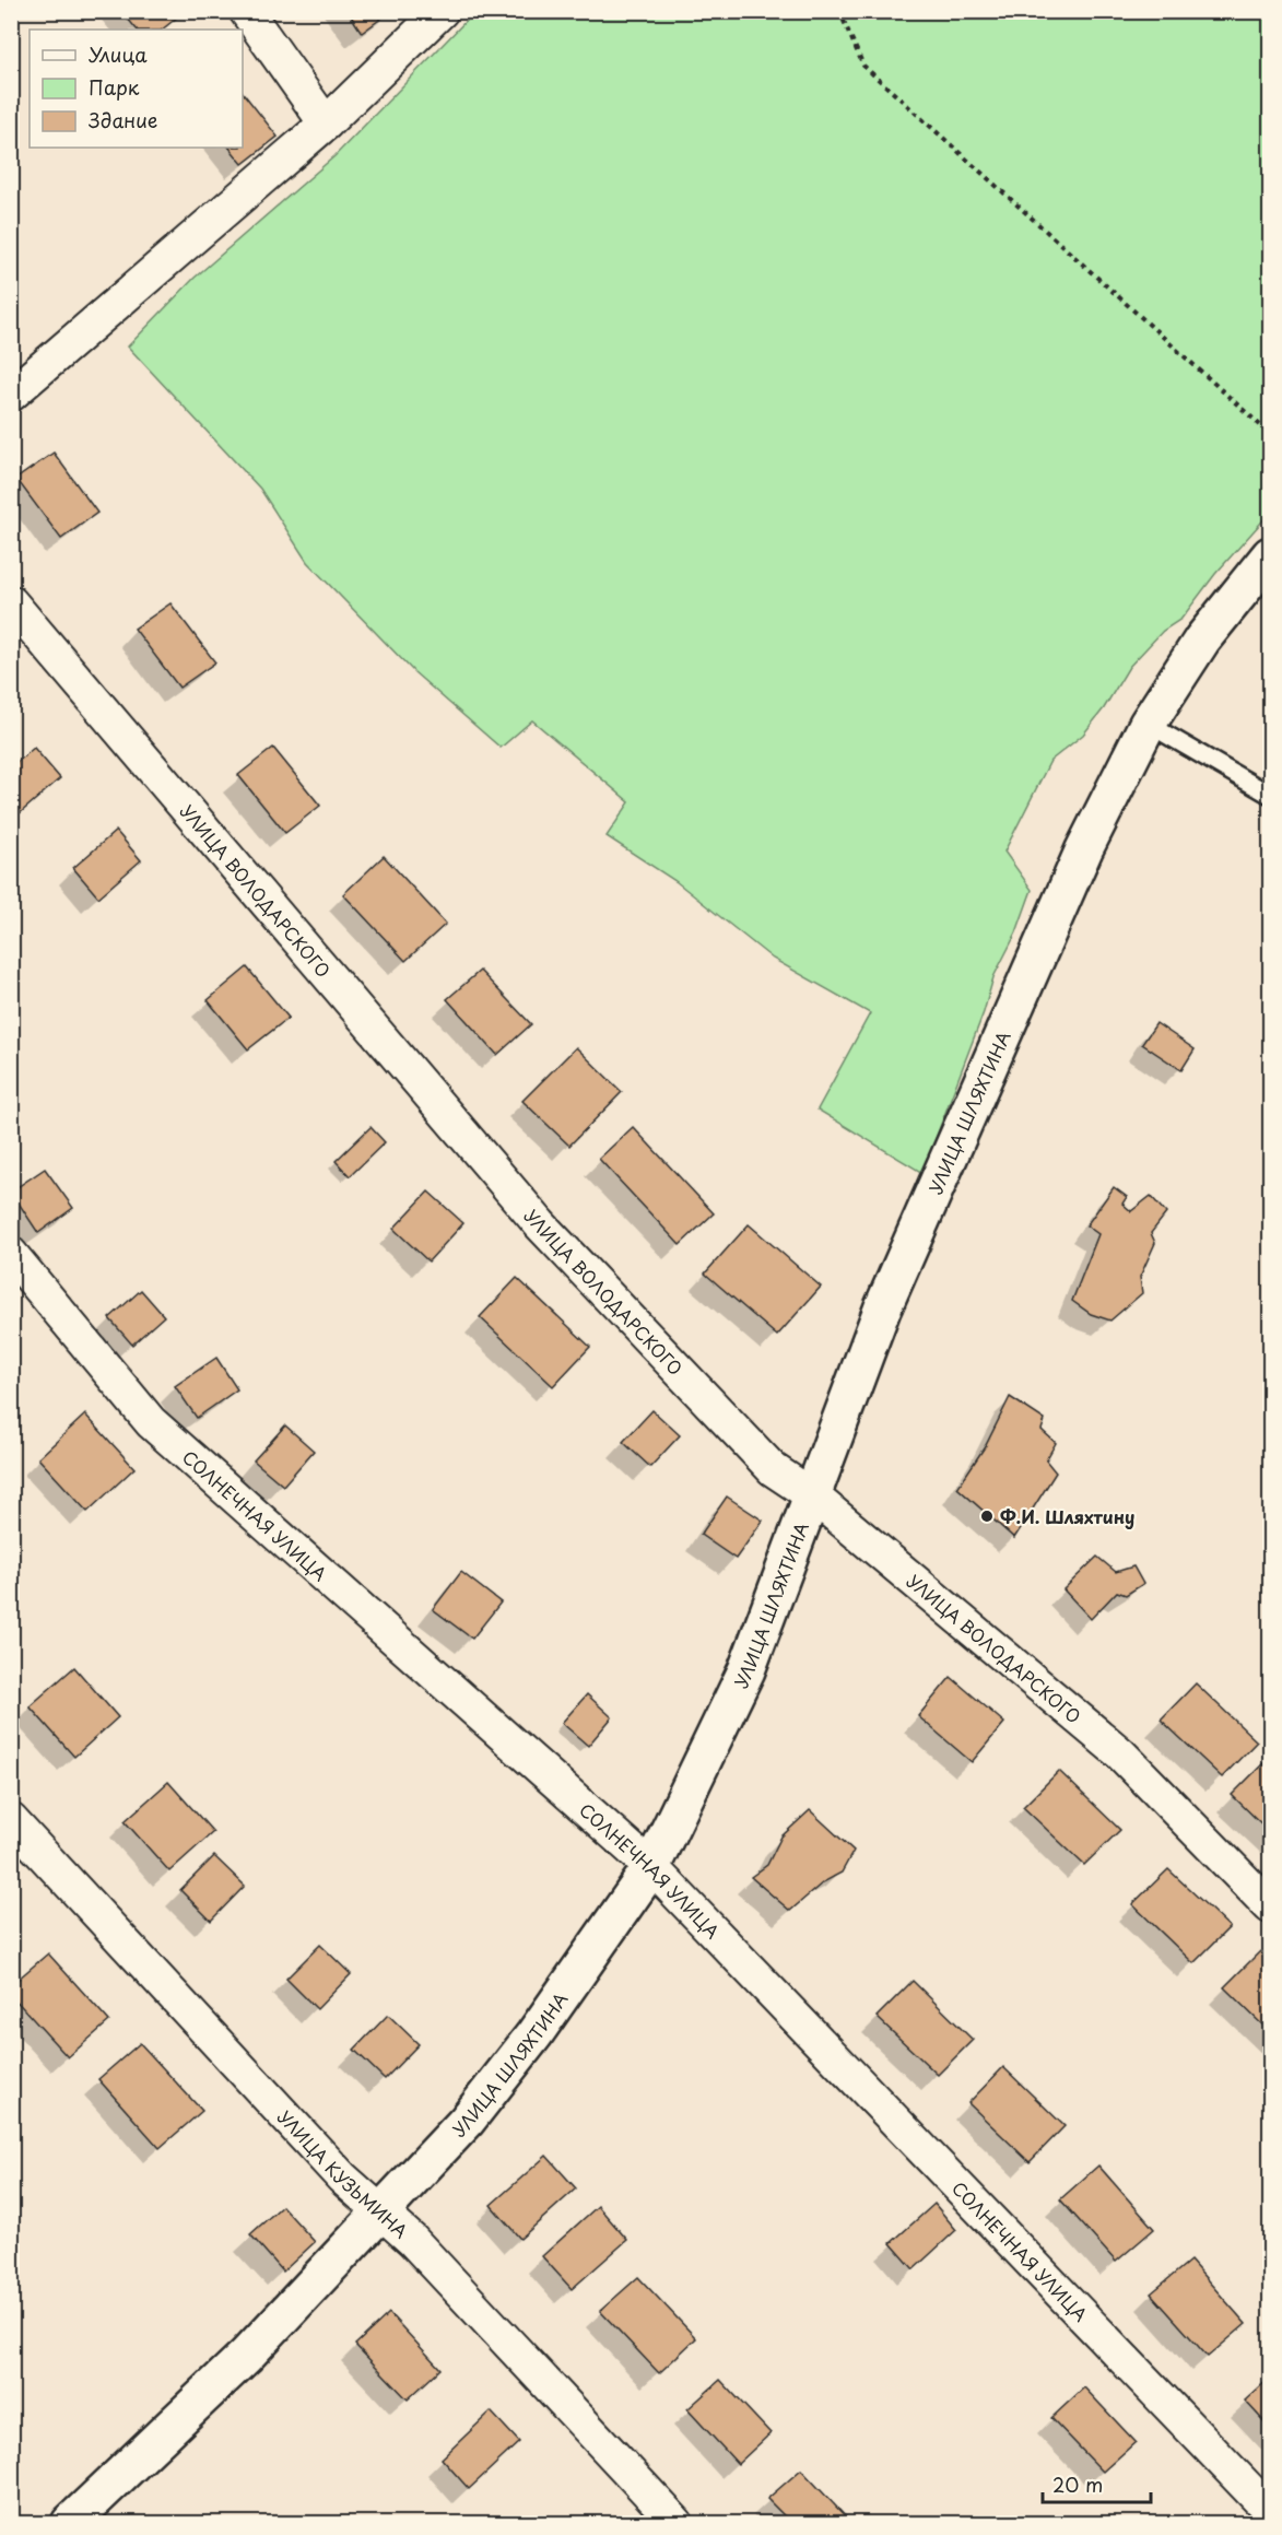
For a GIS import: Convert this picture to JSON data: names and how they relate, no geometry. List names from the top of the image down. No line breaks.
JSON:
{"streets":{"main road":["УЛИЦА ШЛЯХТИНА"],"street":["УЛИЦА ВОЛОДАРСКОГО","СОЛНЕЧНАЯ УЛИЦА","УЛИЦА КУЗЬМИНА"]},"crossings":[["УЛИЦА ВОЛОДАРСКОГО","УЛИЦА ШЛЯХТИНА"],["УЛИЦА ШЛЯХТИНА","СОЛНЕЧНАЯ УЛИЦА"],["УЛИЦА ШЛЯХТИНА","УЛИЦА КУЗЬМИНА"]],"places":["Ф.И. Шляхтину"],"legend":["Улица","Парк","Здание"],"scale_bar":"20 m"}
